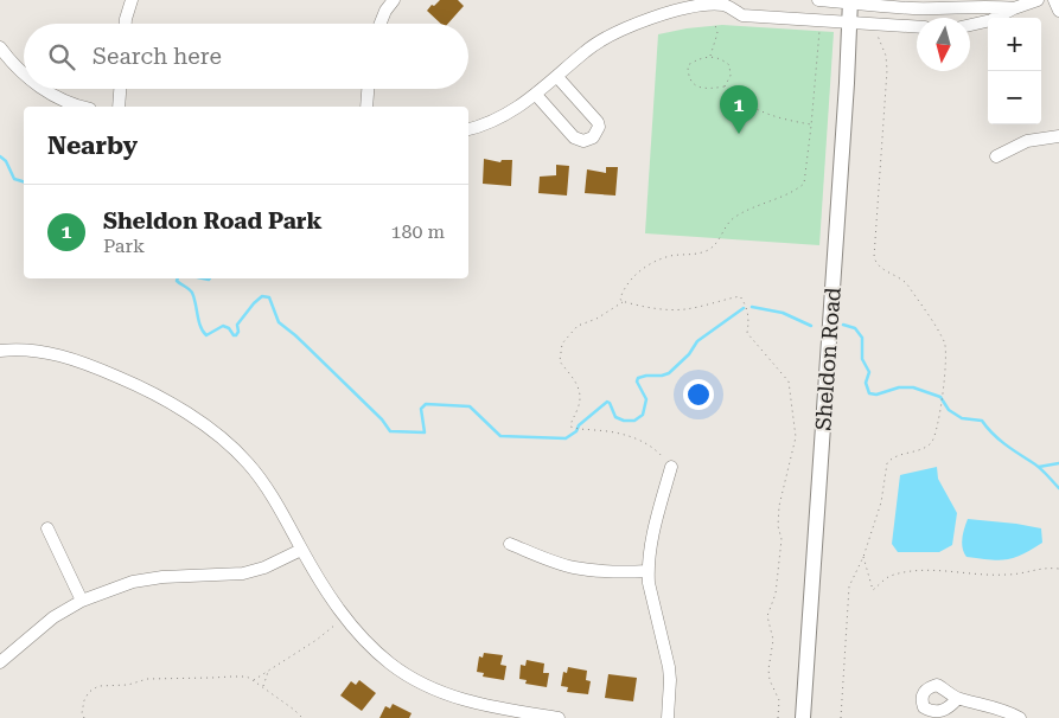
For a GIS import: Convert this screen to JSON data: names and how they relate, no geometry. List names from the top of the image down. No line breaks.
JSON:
{"streets":{"main road":["Sheldon Road"]},"north":"bottom","page":{"map_buttons":["+","−"],"search":"Search here","pins":"1","heading":"Nearby","list":[{"mark":"1","name":"Sheldon Road Park","note":"Park","value":"180 m"}]}}
